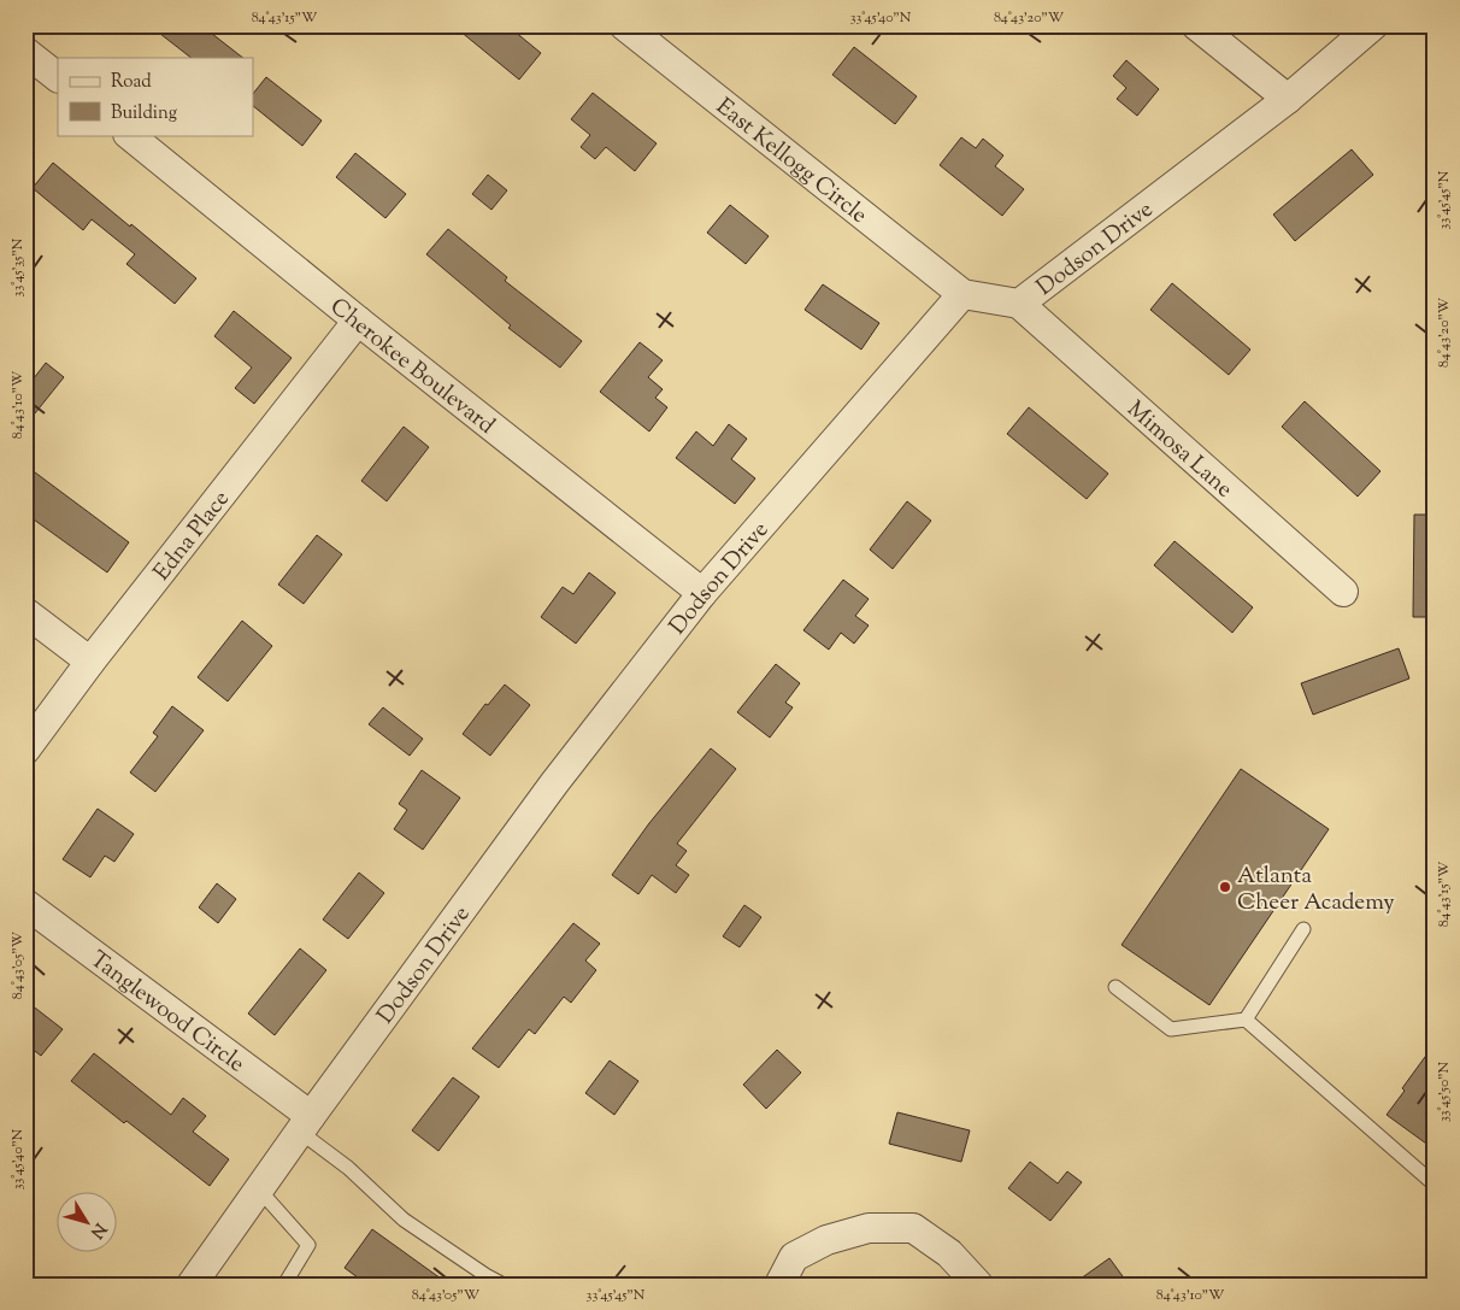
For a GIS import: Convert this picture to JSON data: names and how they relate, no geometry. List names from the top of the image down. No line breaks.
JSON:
{"streets":{"street":["East Kellogg Circle","Dodson Drive","Cherokee Boulevard","Mimosa Lane","Edna Place","Tanglewood Circle"]},"crossings":[["East Kellogg Circle","Dodson Drive"],["Dodson Drive","Cherokee Boulevard"],["Dodson Drive","Mimosa Lane"],["Dodson Drive","Tanglewood Circle"],["Cherokee Boulevard","Edna Place"]],"places":["Atlanta Cheer Academy"],"legend":["Road","Building"],"north":"bottom right","coordinates":["84°43'15\"W","33°45'40\"N","84°43'20\"W","33°45'45\"N","33°45'35\"N","84°43'10\"W","84°43'05\"W","33°45'50\"N"]}
